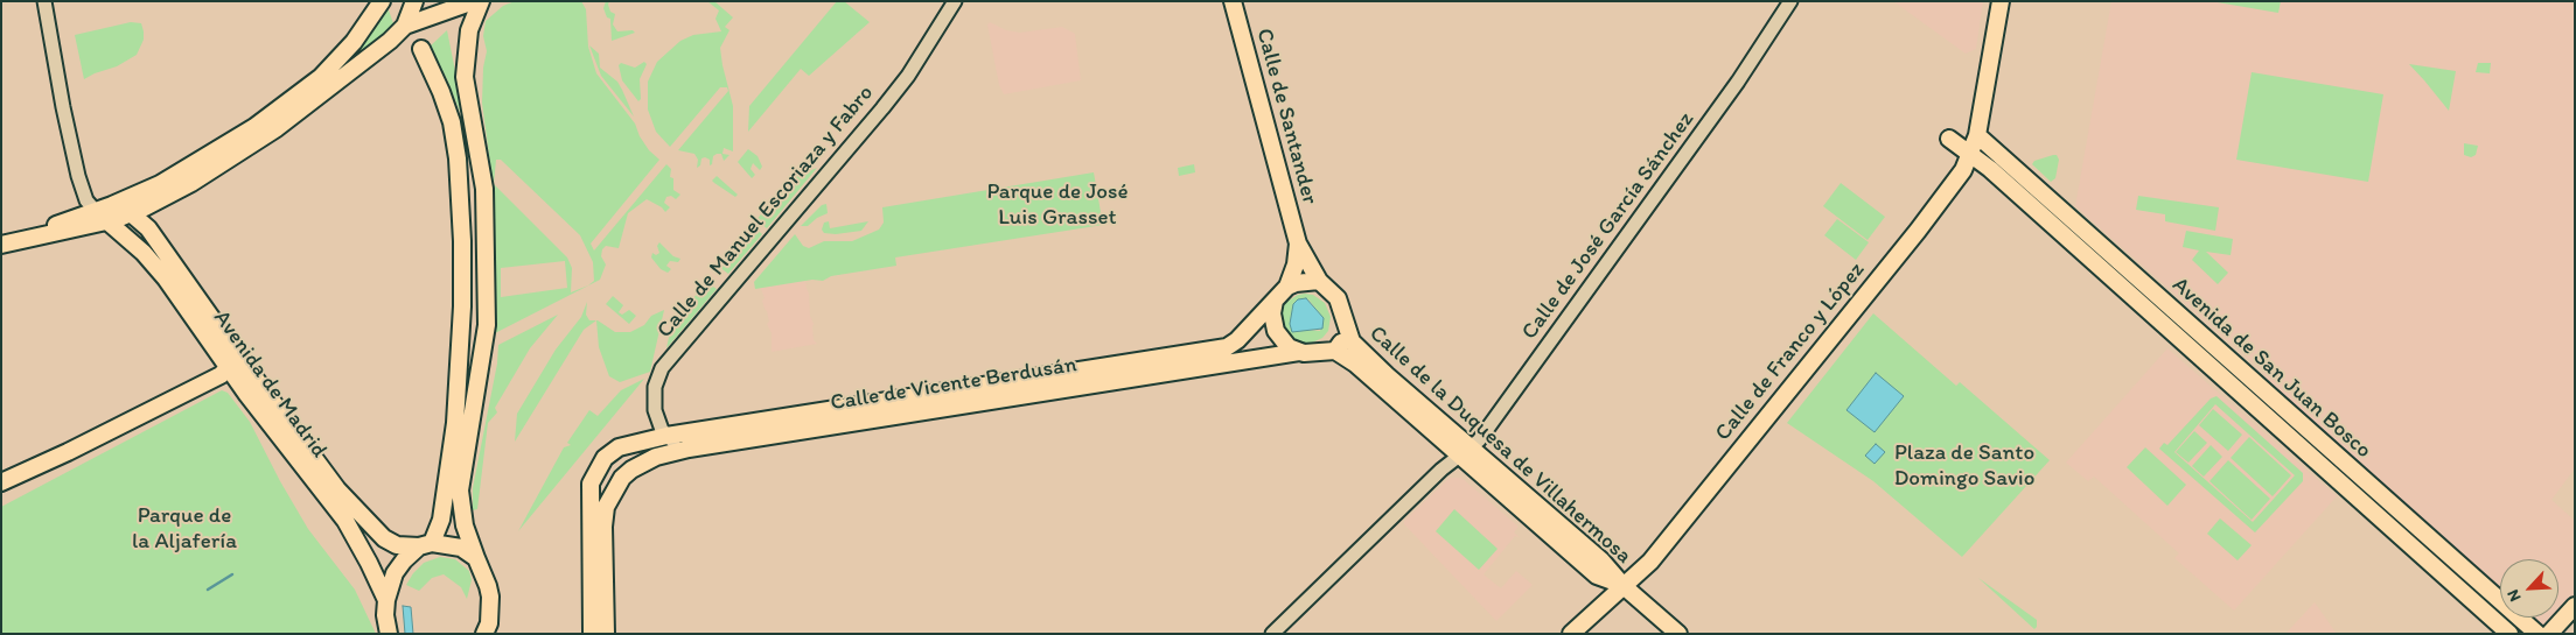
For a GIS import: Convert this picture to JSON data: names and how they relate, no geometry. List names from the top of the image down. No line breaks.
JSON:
{"streets":{"main road":["Calle de Santander","Calle de Franco y López","Avenida de San Juan Bosco","Avenida de Madrid","Calle de Vicente Berdusán","Calle de la Duquesa de Villahermosa"],"street":["Calle de Manuel Escoriaza y Fabro","Calle de José García Sánchez"]},"crossings":[["Calle de Manuel Escoriaza y Fabro","Calle de Vicente Berdusán"],["Calle de José García Sánchez","Calle de la Duquesa de Villahermosa"],["Calle de Franco y López","Avenida de San Juan Bosco"],["Calle de Franco y López","Calle de la Duquesa de Villahermosa"],["Calle de Vicente Berdusán","Calle de la Duquesa de Villahermosa"]],"parks":["Parque de José Luis Grasset","Plaza de Santo Domingo Savio","Parque de la Aljafería"],"north":"bottom left"}
